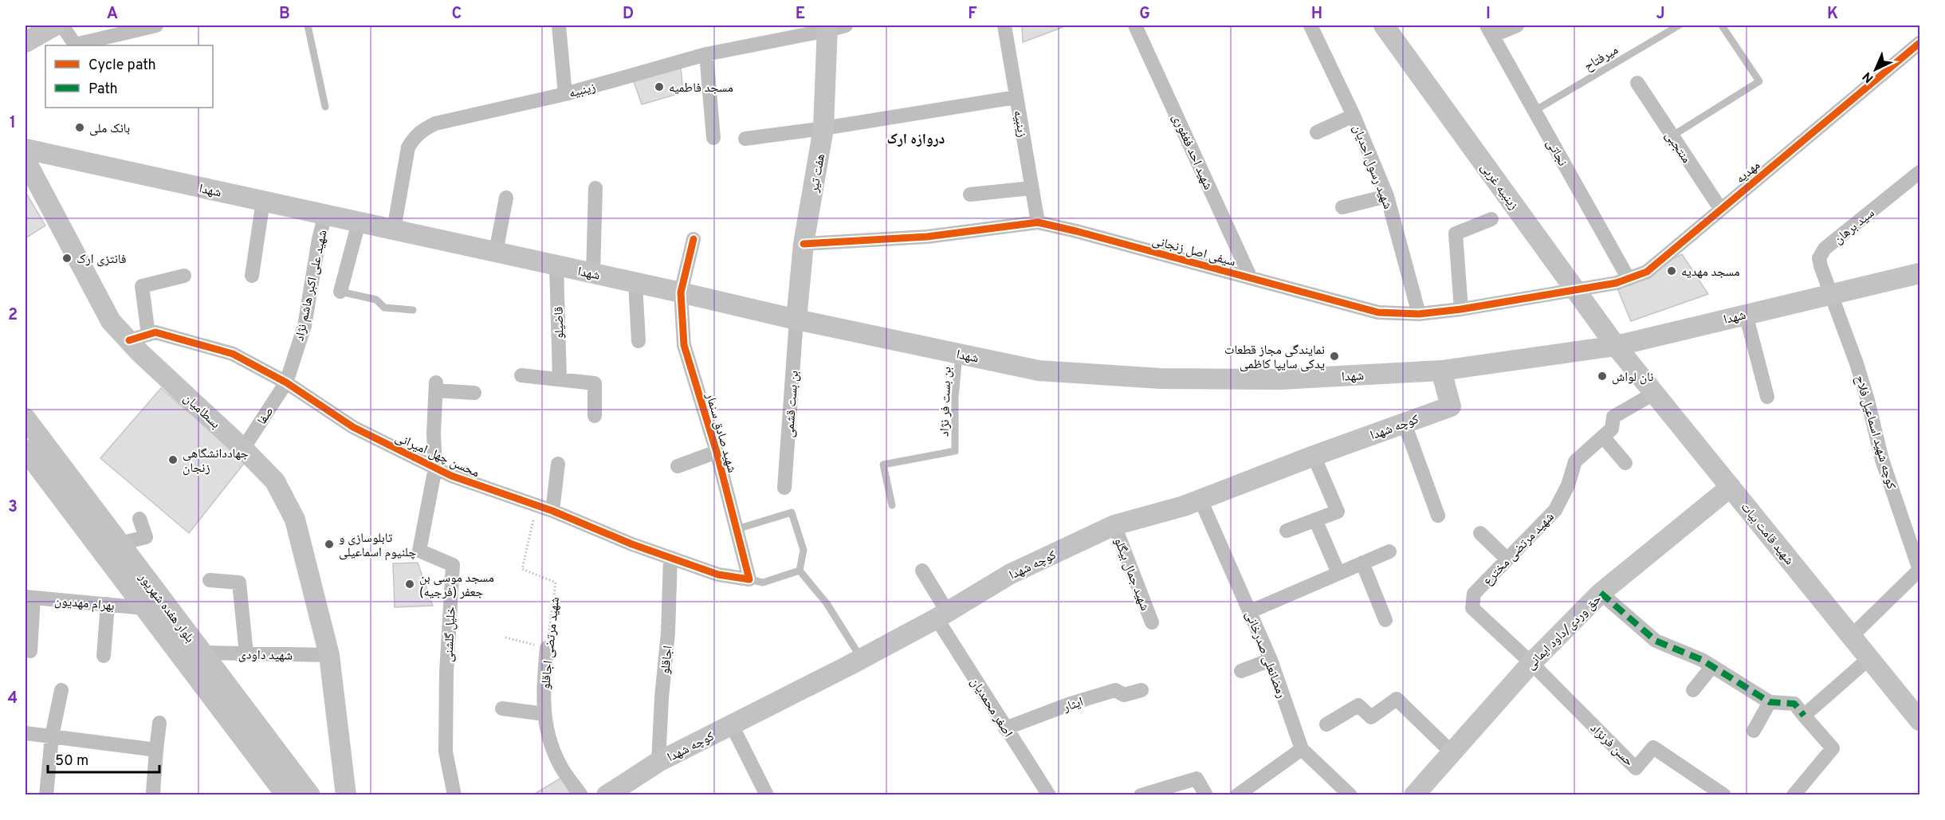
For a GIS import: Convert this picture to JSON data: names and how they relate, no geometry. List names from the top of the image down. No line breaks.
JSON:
{"streets":{"main road":["هفت تیر","زینبیه غربی","شهدا","بسطامیان","کوچه شهدا","شهید قامت بیات","بلوار هفده شهریور","حق وردی/داود ایمانی"],"street":["زینبیه","منتجبی","شهید احد فغفوری","نجاتی","شهید رسول احدیان","مهدیه","سید برهان","سیفی اصل زنجانی","شهید علی اکبر هاشم نژاد","قاضیلو","بن بست قشمی","صفا","کوچه شهید اسماعیل فلاح","شهید صادق سنمار","محسن چهل امیرانی","شهید مرتضی مخترع","شهید جمال بیگلو","بهرام مهدیون","خلیل گلشنی","شهید مرتضی اجاقلو","شهید داودی","رمضانعلی صدرخانی","اجاقلو","ایثار","اصغر محمدیان","حسن فرنژاد"],"lane":["میرفتاح","بن بست فر نژاد"]},"crossings":[["میرفتاح","نجاتی"],["زینبیه","هفت تیر"],["زینبیه","شهدا"],["زینبیه","سیفی اصل زنجانی"],["منتجبی","مهدیه"],["شهید احد فغفوری","سیفی اصل زنجانی"],["نجاتی","مهدیه"],["شهید رسول احدیان","سیفی اصل زنجانی"],["مهدیه","زینبیه غربی"],["مهدیه","سیفی اصل زنجانی"],["هفت تیر","شهدا"],["هفت تیر","سیفی اصل زنجانی"],["هفت تیر","بن بست قشمی"],["زینبیه غربی","شهدا"],["زینبیه غربی","سیفی اصل زنجانی"],["زینبیه غربی","شهید قامت بیات"],["شهدا","سید برهان"],["شهدا","شهید علی اکبر هاشم نژاد"],["شهدا","قاضیلو"],["شهدا","بن بست فر نژاد"],["شهدا","بن بست قشمی"],["شهدا","کوچه شهدا"],["شهدا","کوچه شهید اسماعیل فلاح"],["شهدا","شهید صادق سنمار"],["شهدا","شهید قامت بیات"],["سید برهان","کوچه شهید اسماعیل فلاح"],["شهید علی اکبر هاشم نژاد","صفا"],["شهید علی اکبر هاشم نژاد","محسن چهل امیرانی"],["بسطامیان","صفا"],["بسطامیان","محسن چهل امیرانی"],["بسطامیان","شهید داودی"],["صفا","محسن چهل امیرانی"],["کوچه شهدا","شهید جمال بیگلو"],["کوچه شهدا","رمضانعلی صدرخانی"],["کوچه شهدا","اجاقلو"],["کوچه شهدا","اصغر محمدیان"],["شهید صادق سنمار","محسن چهل امیرانی"],["محسن چهل امیرانی","خلیل گلشنی"],["محسن چهل امیرانی","شهید مرتضی اجاقلو"],["محسن چهل امیرانی","اجاقلو"],["شهید قامت بیات","شهید مرتضی مخترع"],["شهید قامت بیات","حق وردی/داود ایمانی"],["شهید مرتضی مخترع","حق وردی/داود ایمانی"],["شهید مرتضی مخترع","حسن فرنژاد"],["بهرام مهدیون","بلوار هفده شهریور"],["بلوار هفده شهریور","شهید داودی"],["حق وردی/داود ایمانی","حسن فرنژاد"],["ایثار","اصغر محمدیان"]],"districts":["دروازه ارک"],"places":["مسجد فاطمیه","بانک ملی","فانتزی ارک","مسجد مهدیه","نمایندگی مجاز قطعات یدکی سایپا کاظمی","نان لواش","جهاددانشگاهی زنجان","تابلوسازی و چلنیوم اسماعیلی","مسجد موسی بن جعفر (فرجیه)"],"legend":["Cycle path","Path"],"scale_bar":"50 m","north":"bottom left","grid":{"columns":["A","B","C","D","E","F","G","H","I","J","K"],"rows":["1","2","3","4"]}}
